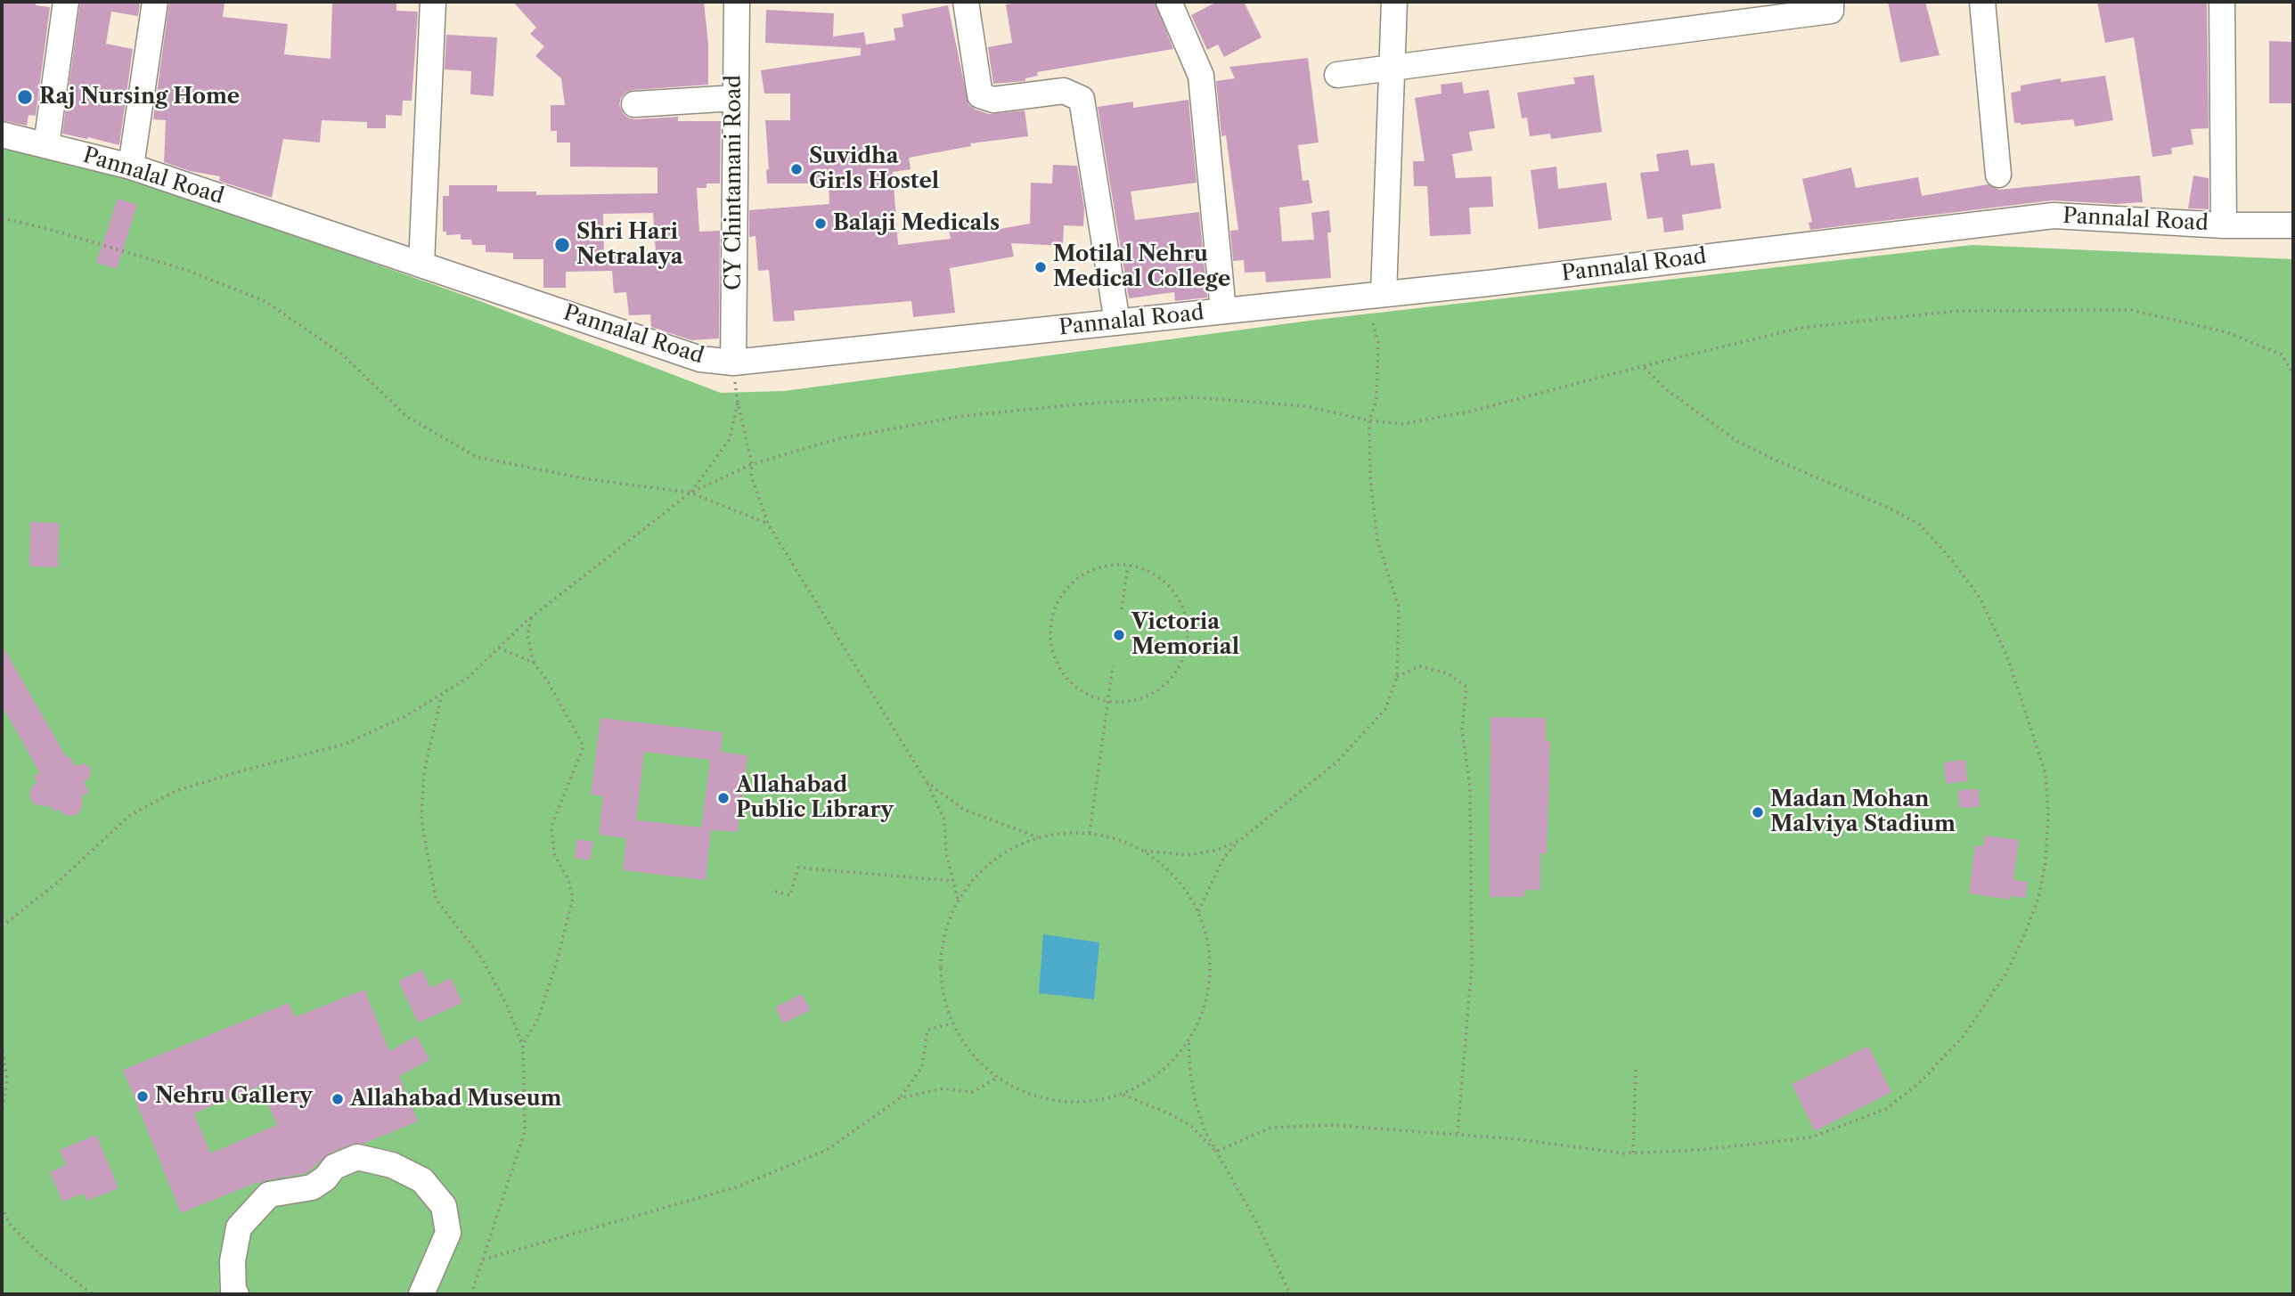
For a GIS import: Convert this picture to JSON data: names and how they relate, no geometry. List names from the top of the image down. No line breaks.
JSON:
{"streets":{"street":["Pannalal Road","CY Chintamani Road"]},"crossings":[["Pannalal Road","CY Chintamani Road"]],"places":["Raj Nursing Home","Suvidha Girls Hostel","Balaji Medicals","Shri Hari Netralaya","Motilal Nehru Medical College","Victoria Memorial","Allahabad Public Library","Madan Mohan Malviya Stadium","Nehru Gallery","Allahabad Museum"]}
